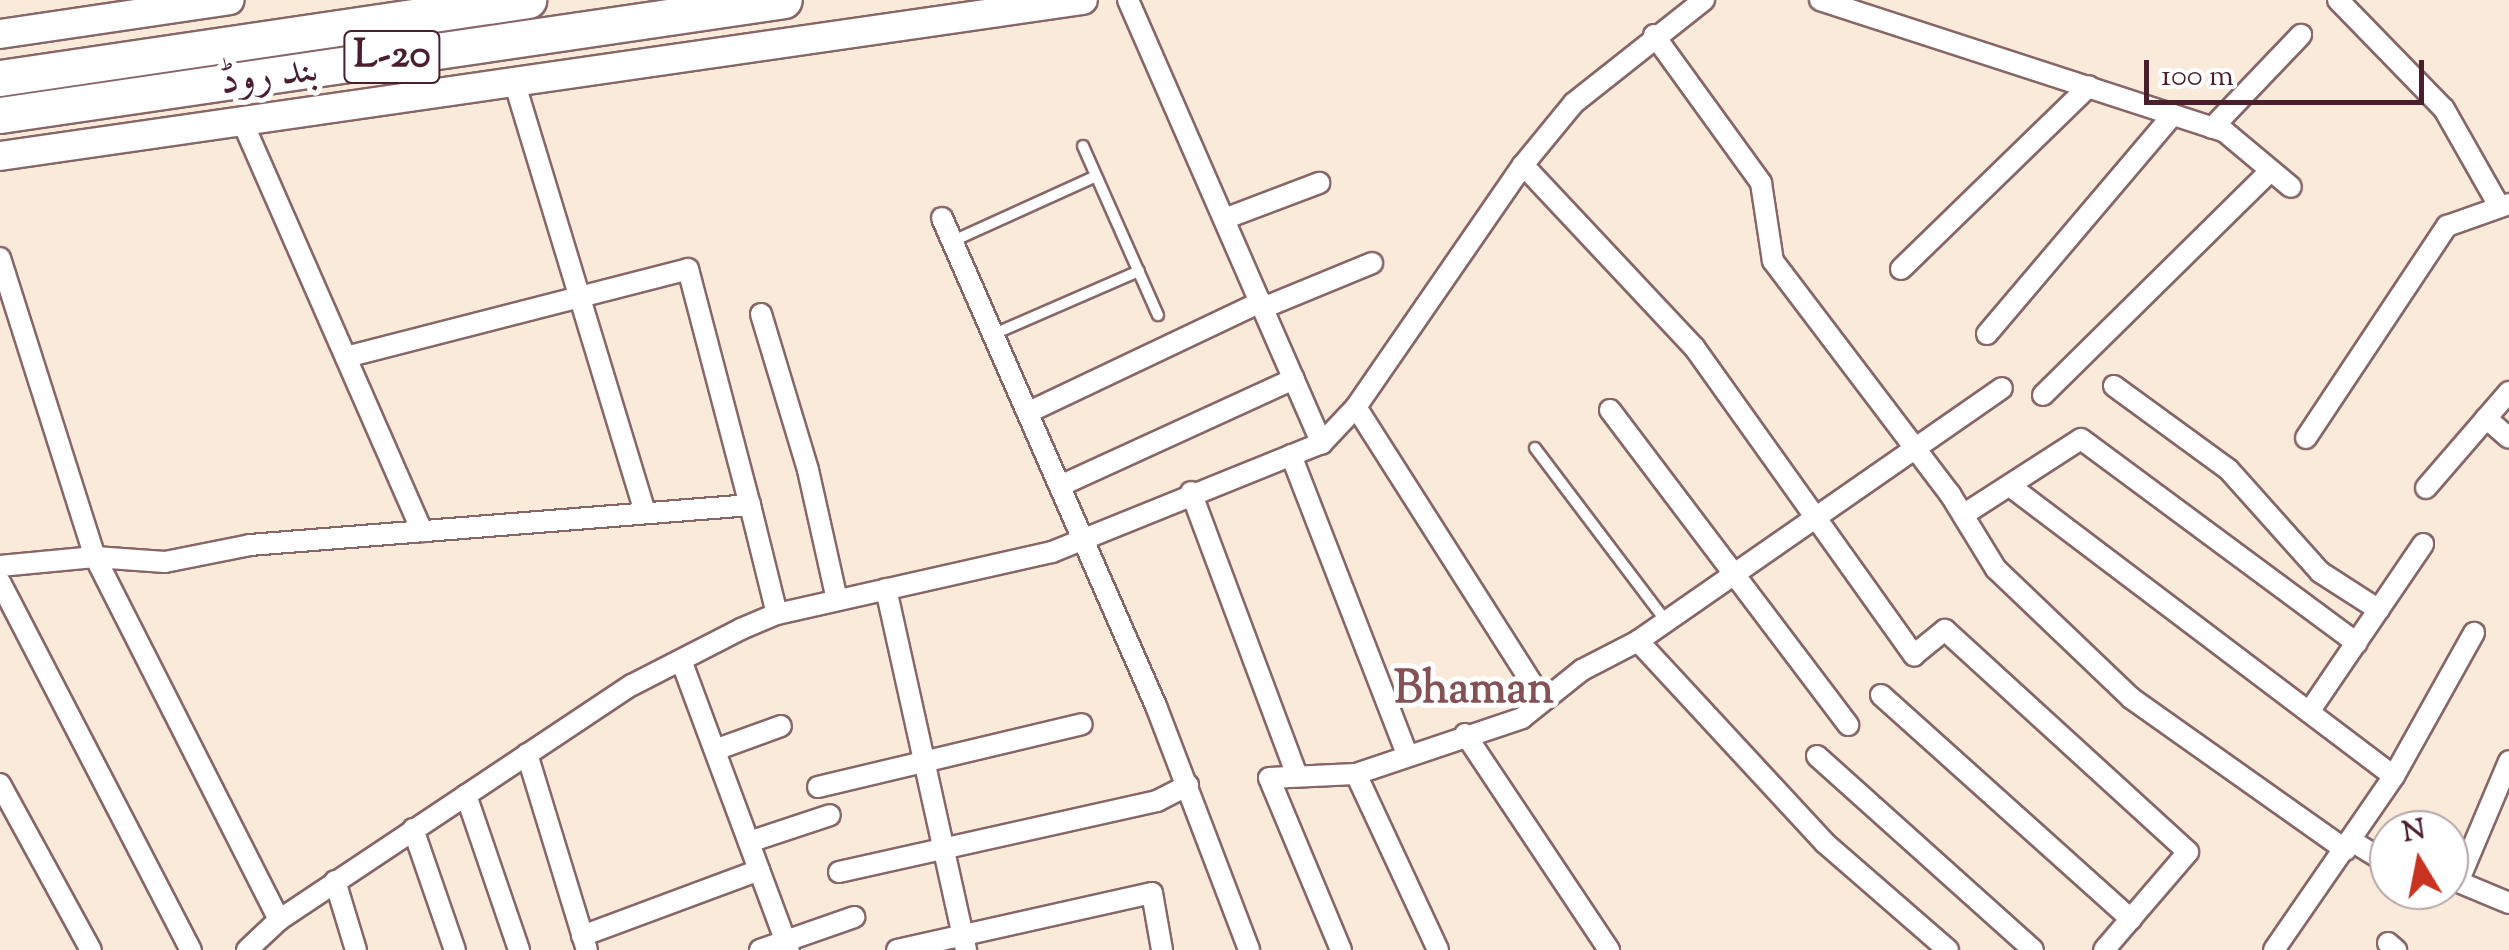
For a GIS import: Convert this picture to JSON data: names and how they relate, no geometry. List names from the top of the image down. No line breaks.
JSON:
{"streets":{"highway":["L-20"],"main road":["بند روڈ"]},"districts":["Bhaman"],"scale_bar":"100 m","north":"top"}
